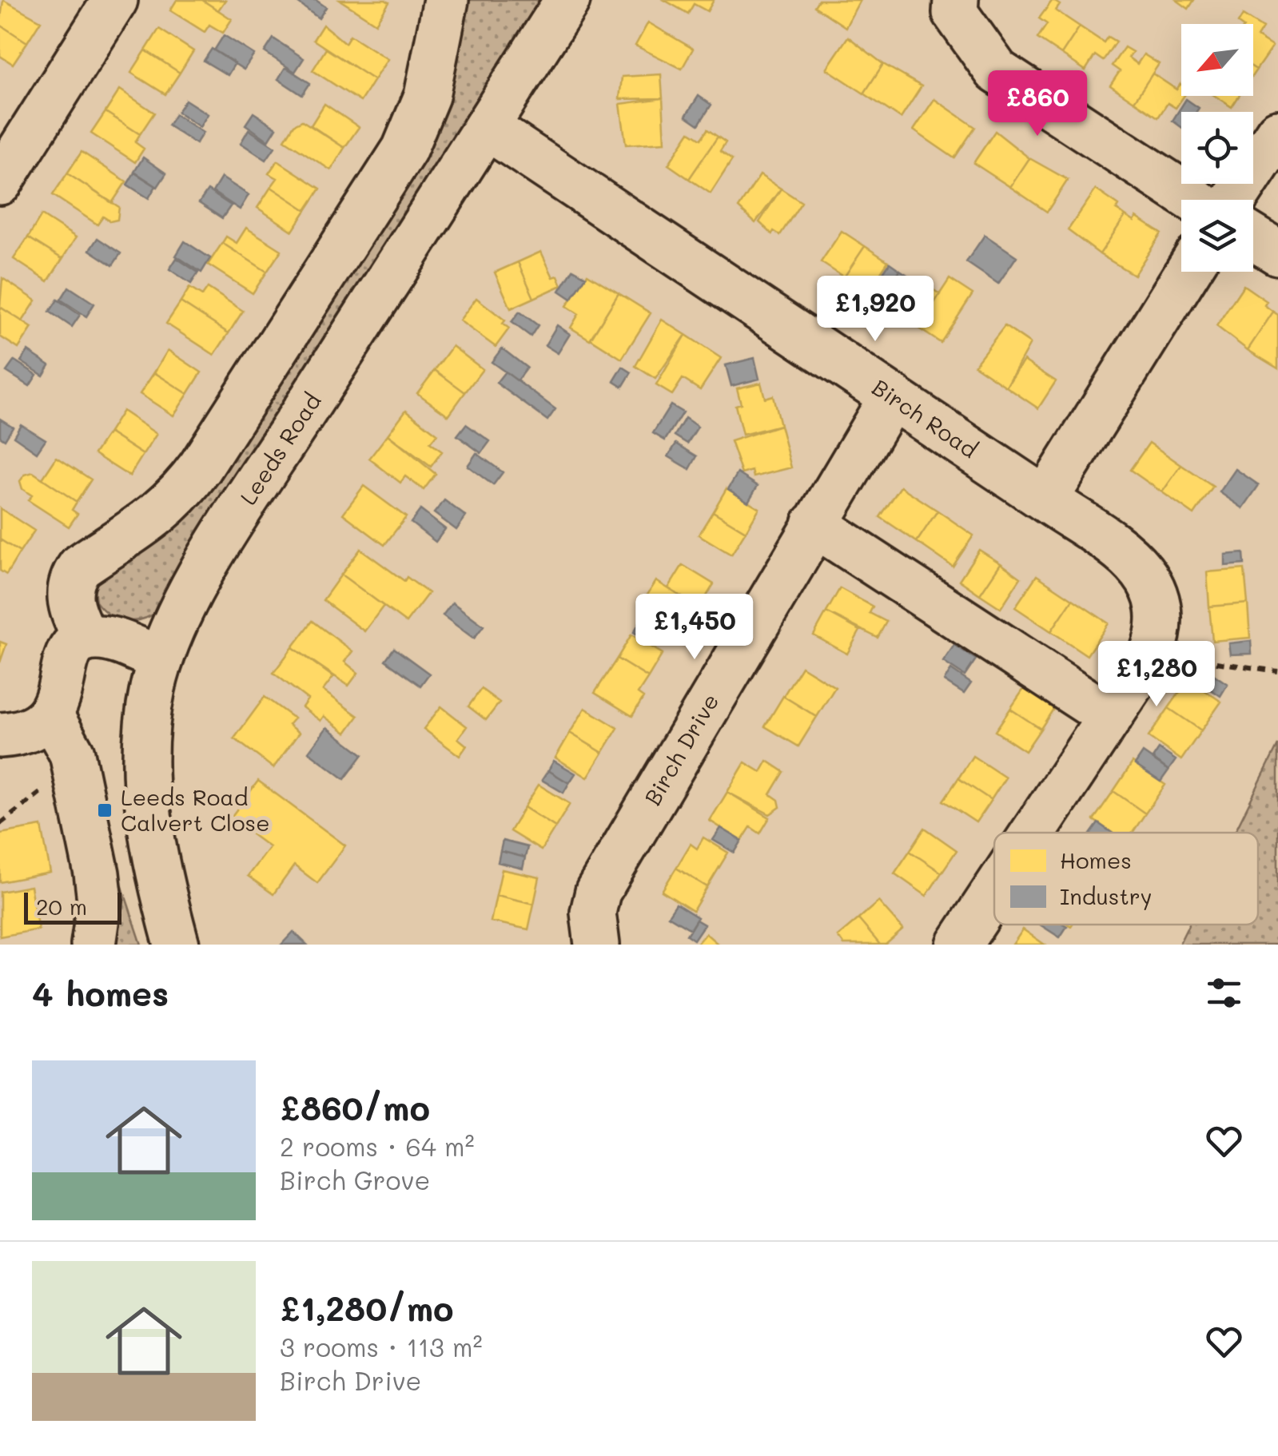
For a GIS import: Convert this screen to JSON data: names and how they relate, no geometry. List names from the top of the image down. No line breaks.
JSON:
{"streets":{"street":["Birch Road","Leeds Road","Birch Drive"]},"crossings":[["Birch Road","Leeds Road"],["Birch Road","Birch Drive"]],"places":{"transit":["Leeds Road Calvert Close"]},"legend":["Homes","Industry"],"scale_bar":"20 m","north":"bottom left","page":{"price":["£860","£1,920","£1,450","£1,280"],"scale":"20 m","heading":"4 homes","list":[{"name":"£860/mo","note":"2 rooms · 64 m² · Birch Grove"},{"name":"£1,280/mo","note":"3 rooms · 113 m² · Birch Drive"}]}}
